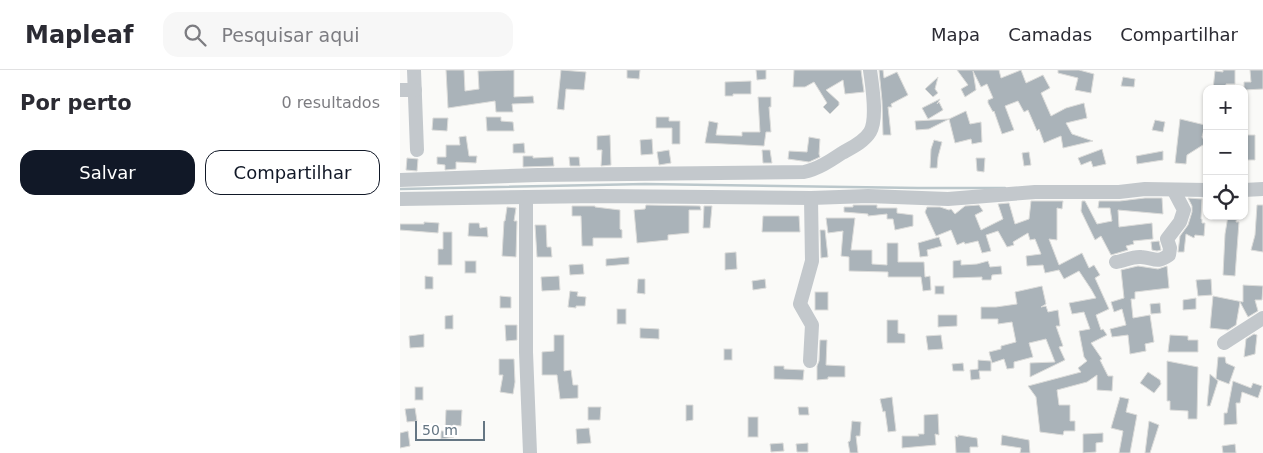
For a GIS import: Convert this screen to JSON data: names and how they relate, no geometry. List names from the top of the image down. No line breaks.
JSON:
{"scale_bar":"50 m","page":{"header":"Mapleaf","search":"Pesquisar aqui","nav":["Mapa","Camadas","Compartilhar"],"heading":["Por perto","0 resultados"],"map_buttons":["+","−"],"buttons":["Salvar","Compartilhar"],"scale":"50 m"}}
